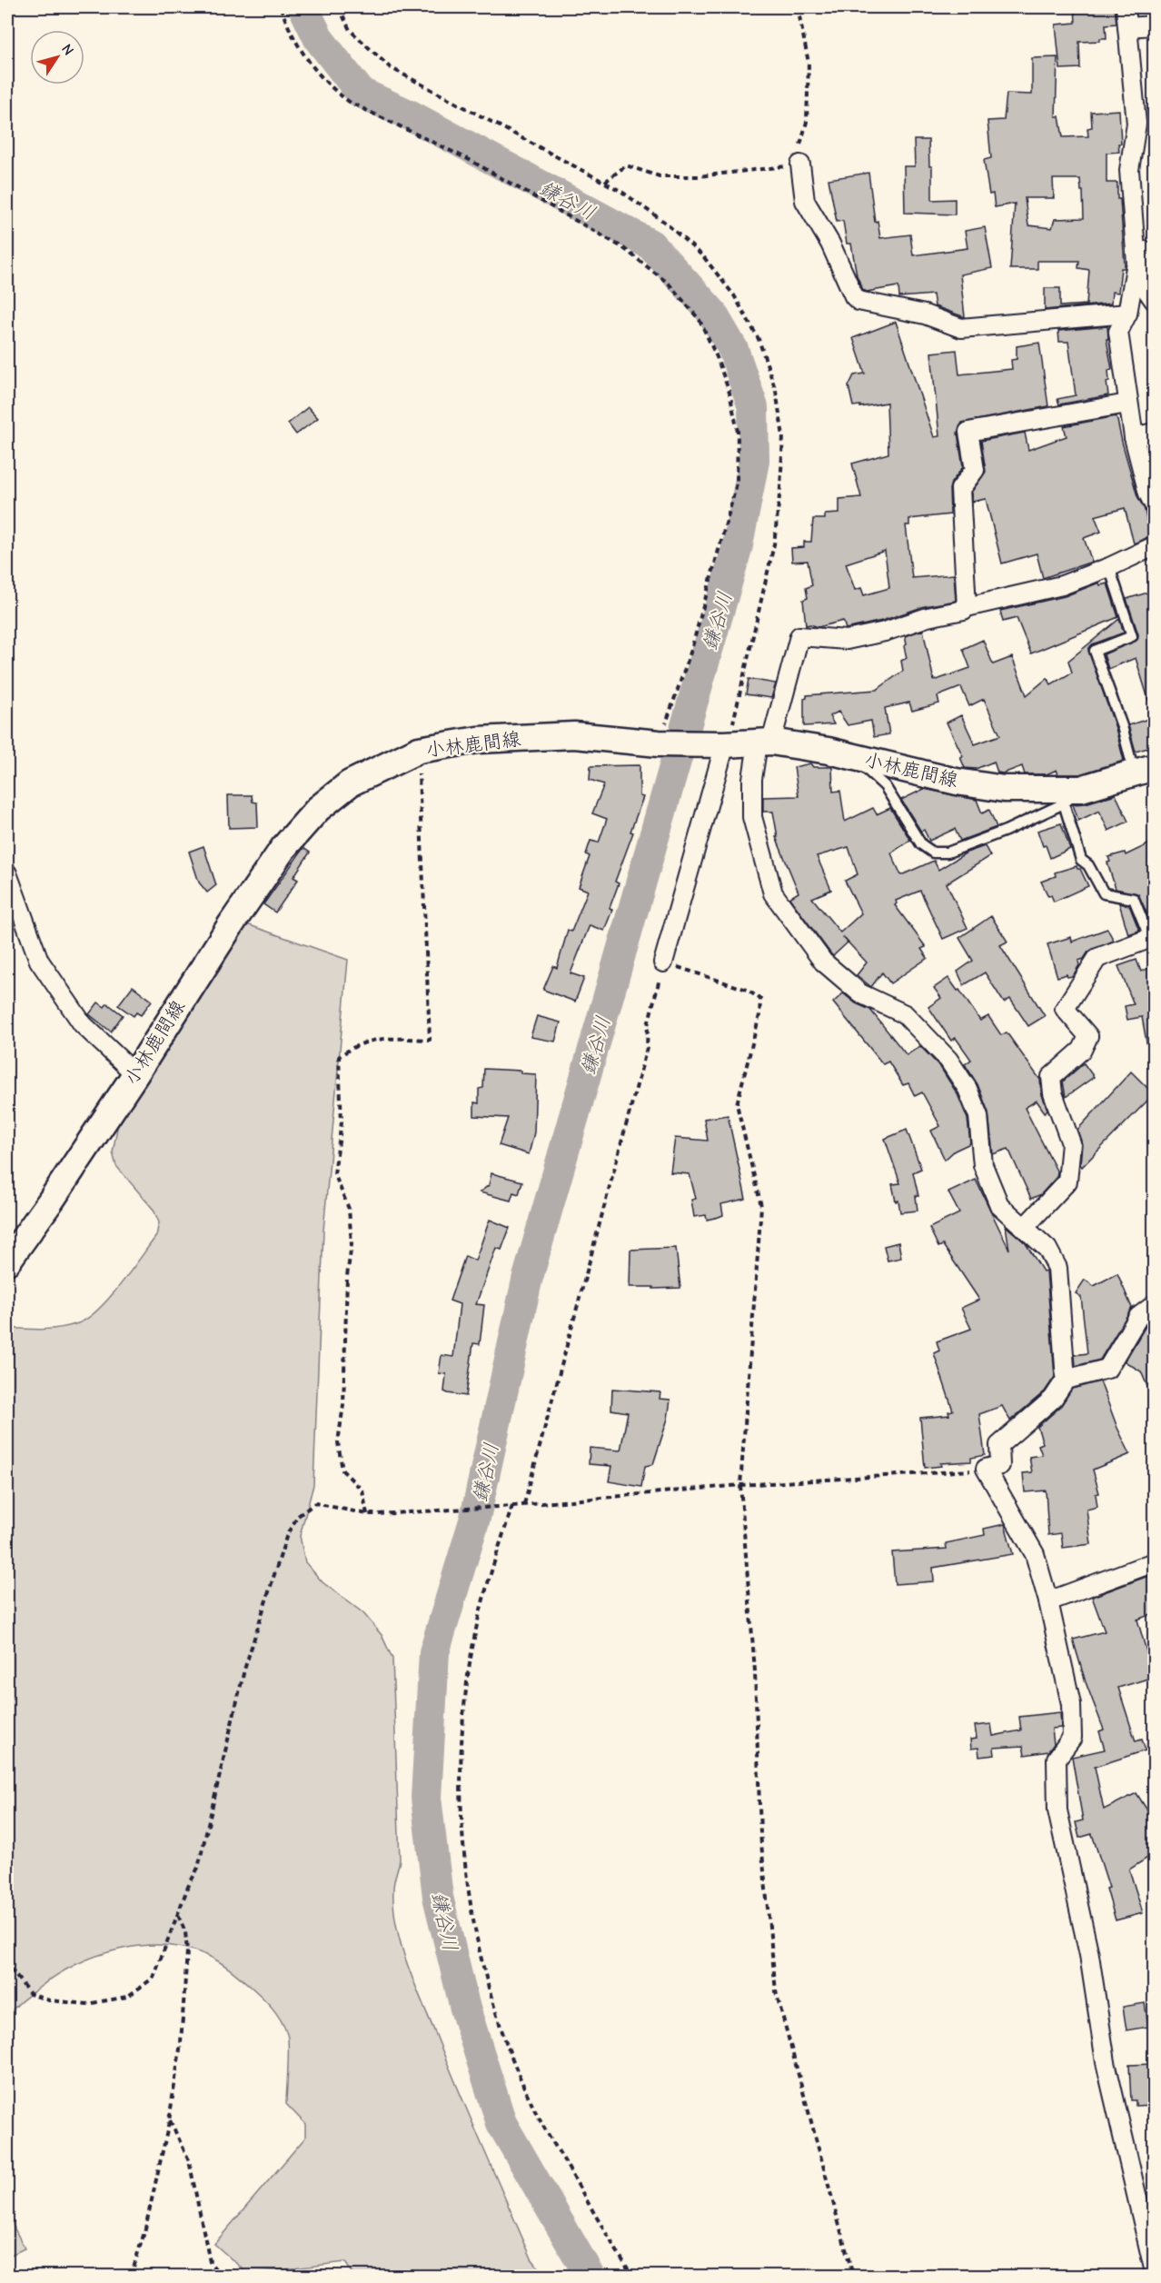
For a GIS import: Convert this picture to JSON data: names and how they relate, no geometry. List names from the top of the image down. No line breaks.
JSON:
{"streets":{"main road":["小林鹿間線"]},"water":["鎌谷川"],"north":"top right"}
